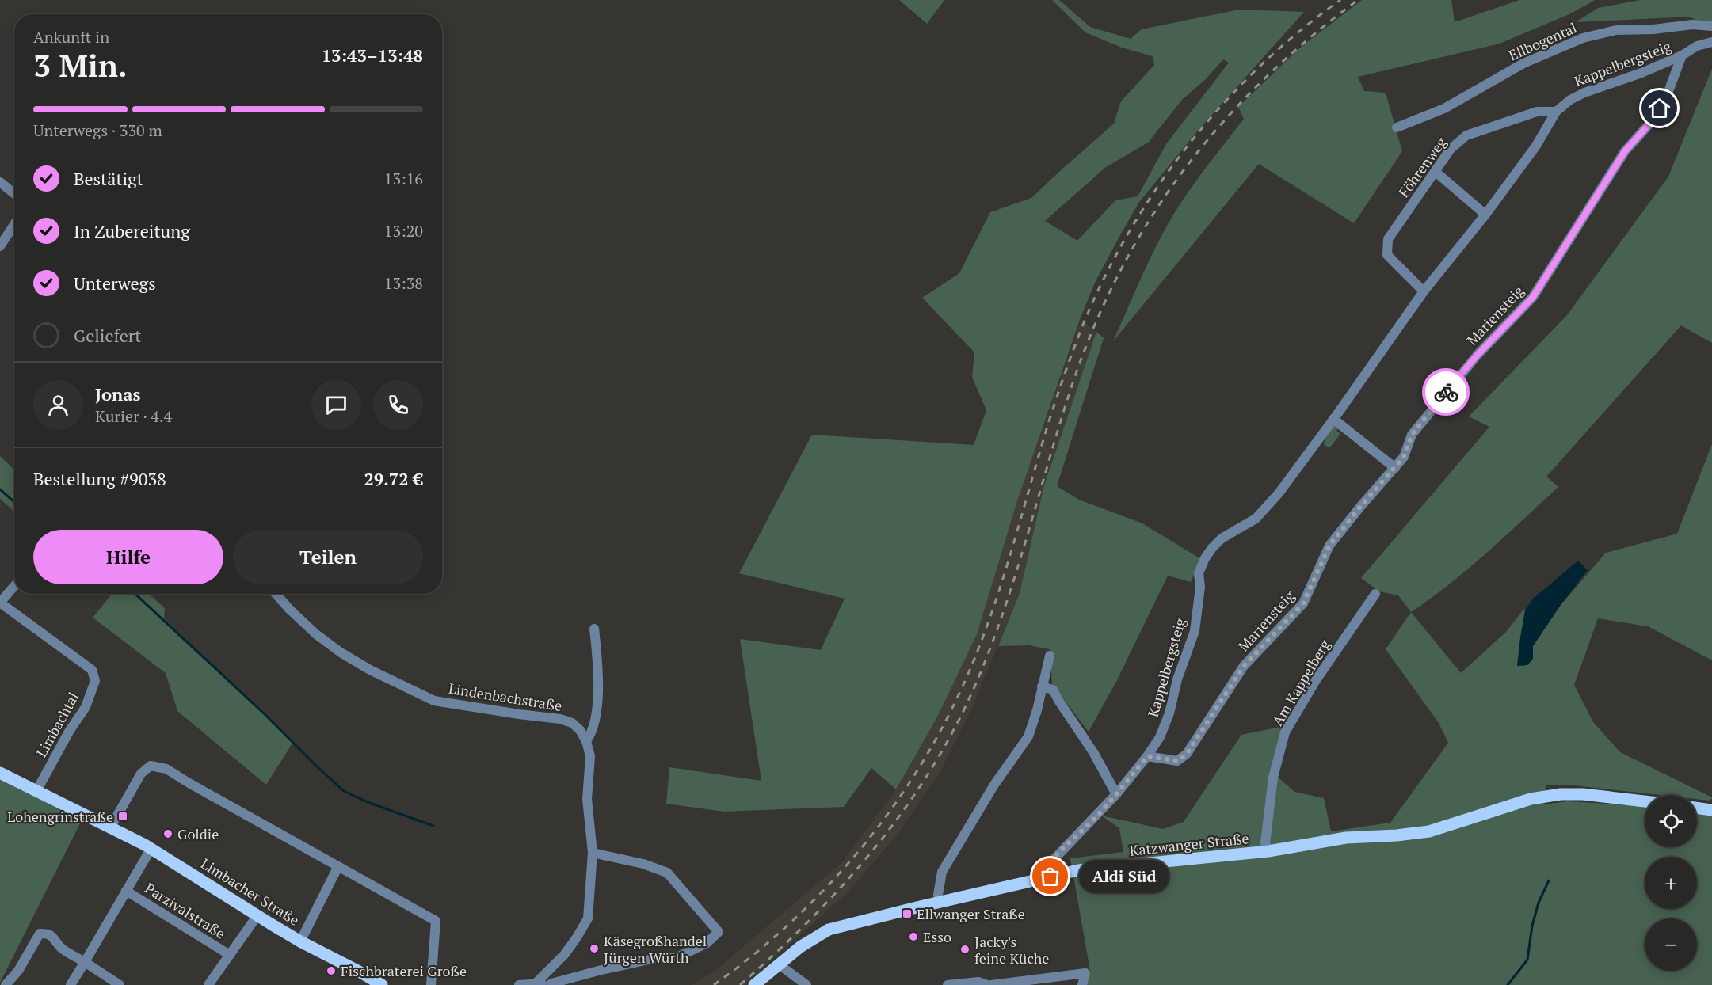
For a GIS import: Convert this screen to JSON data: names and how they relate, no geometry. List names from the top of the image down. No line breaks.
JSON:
{"streets":{"main road":["Katzwanger Straße","Limbacher Straße"],"street":["Ellbogental","Kappelbergsteig","Föhrenweg","Mariensteig","Am Kappelberg","Lindenbachstraße","Limbachtal","Parzivalstraße"]},"crossings":[["Kappelbergsteig","Föhrenweg"],["Kappelbergsteig","Mariensteig"],["Kappelbergsteig","Katzwanger Straße"],["Am Kappelberg","Katzwanger Straße"],["Limbachtal","Limbacher Straße"]],"places":{"transit":["Lohengrinstraße","Ellwanger Straße"],"other":["Goldie","Aldi Süd","Esso","Käsegroßhandel Jürgen Würth","Jacky's feine Küche","Fischbraterei Große"]},"page":{"heading":["3 Min.","Ankunft in","13:43–13:48"],"panel":["Jonas","Kurier · 4.4","Bestellung #9038","29.72 €"],"bar":"Unterwegs · 330 m","list":[["Bestätigt","13:16"],["In Zubereitung","13:20"],["Unterwegs","13:38"],"Geliefert"],"buttons":["Hilfe","Teilen"],"map_buttons":["+","−"],"bubble":"Aldi Süd"}}
